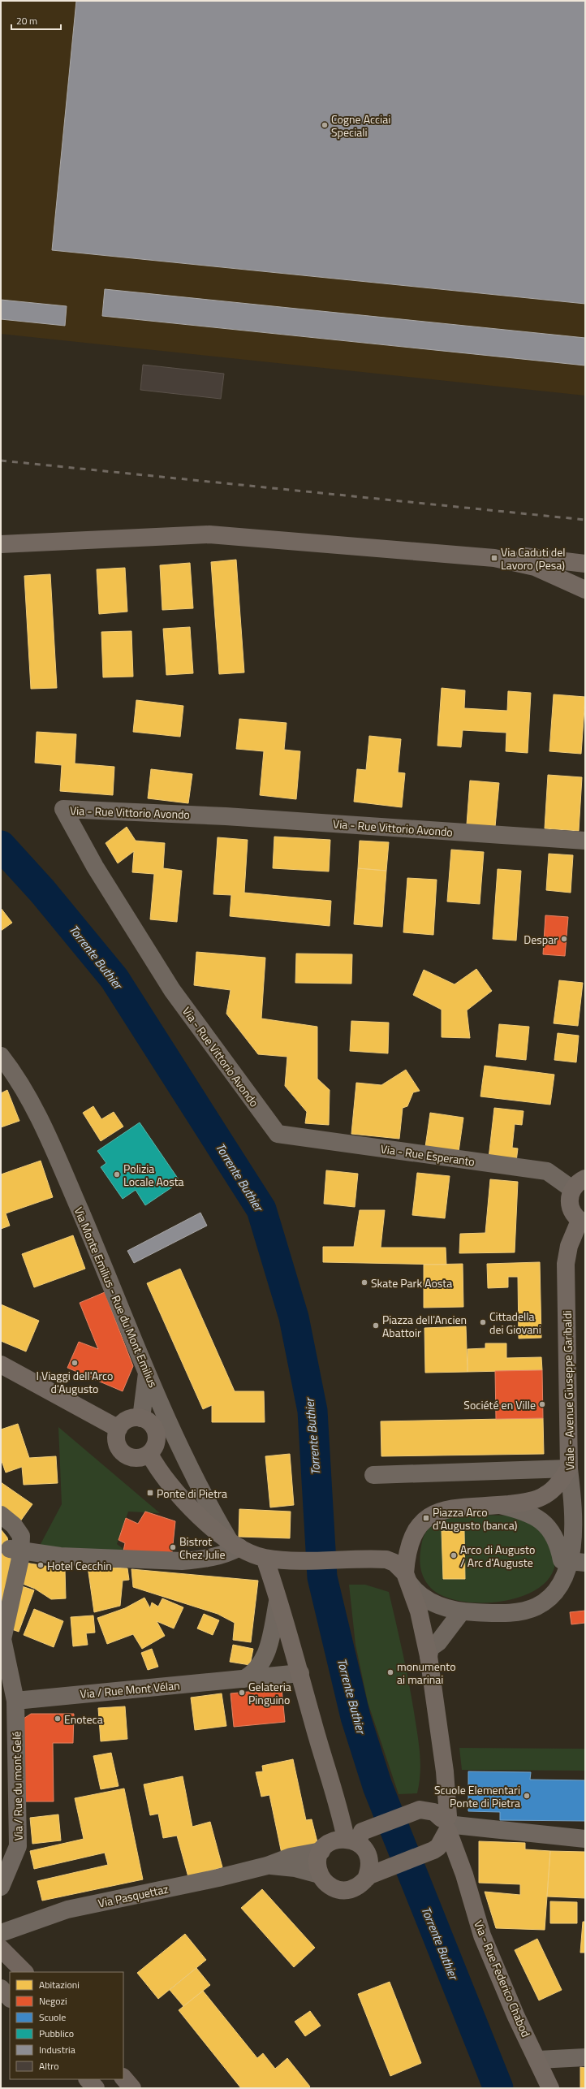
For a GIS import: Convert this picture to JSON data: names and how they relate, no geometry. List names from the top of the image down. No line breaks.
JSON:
{"streets":{"street":["Via - Rue Vittorio Avondo","Via - Rue Esperanto","Via Monte Emilius - Rue du Mont Emilius","Viale - Avenue Giuseppe Garibaldi","Via / Rue Mont Vélan","Via / Rue du mont Gelé","Via Pasquettaz","Via - Rue Federico Chabod"]},"crossings":[["Via - Rue Vittorio Avondo","Via - Rue Esperanto"],["Via - Rue Esperanto","Viale - Avenue Giuseppe Garibaldi"],["Via / Rue Mont Vélan","Via / Rue du mont Gelé"]],"water":["Torrente Buthier"],"places":{"other":["Cogne Acciai Speciali","Despar","Polizia Locale Aosta","Skate Park Aosta","Cittadella dei Giovani","Piazza dell'Ancien Abattoir","I Viaggi dell'Arco d'Augusto","Société en Ville","Bistrot Chez Julie","Arco di Augusto / Arc d'Auguste","Hotel Cecchin","monumento ai marinai","Gelateria Pinguino","Enoteca","Scuole Elementari Ponte di Pietra"],"transit":["Via Caduti del Lavoro (Pesa)","Ponte di Pietra","Piazza Arco d'Augusto (banca)"]},"legend":["Abitazioni","Negozi","Scuole","Pubblico","Industria","Altro"],"scale_bar":"20 m"}
